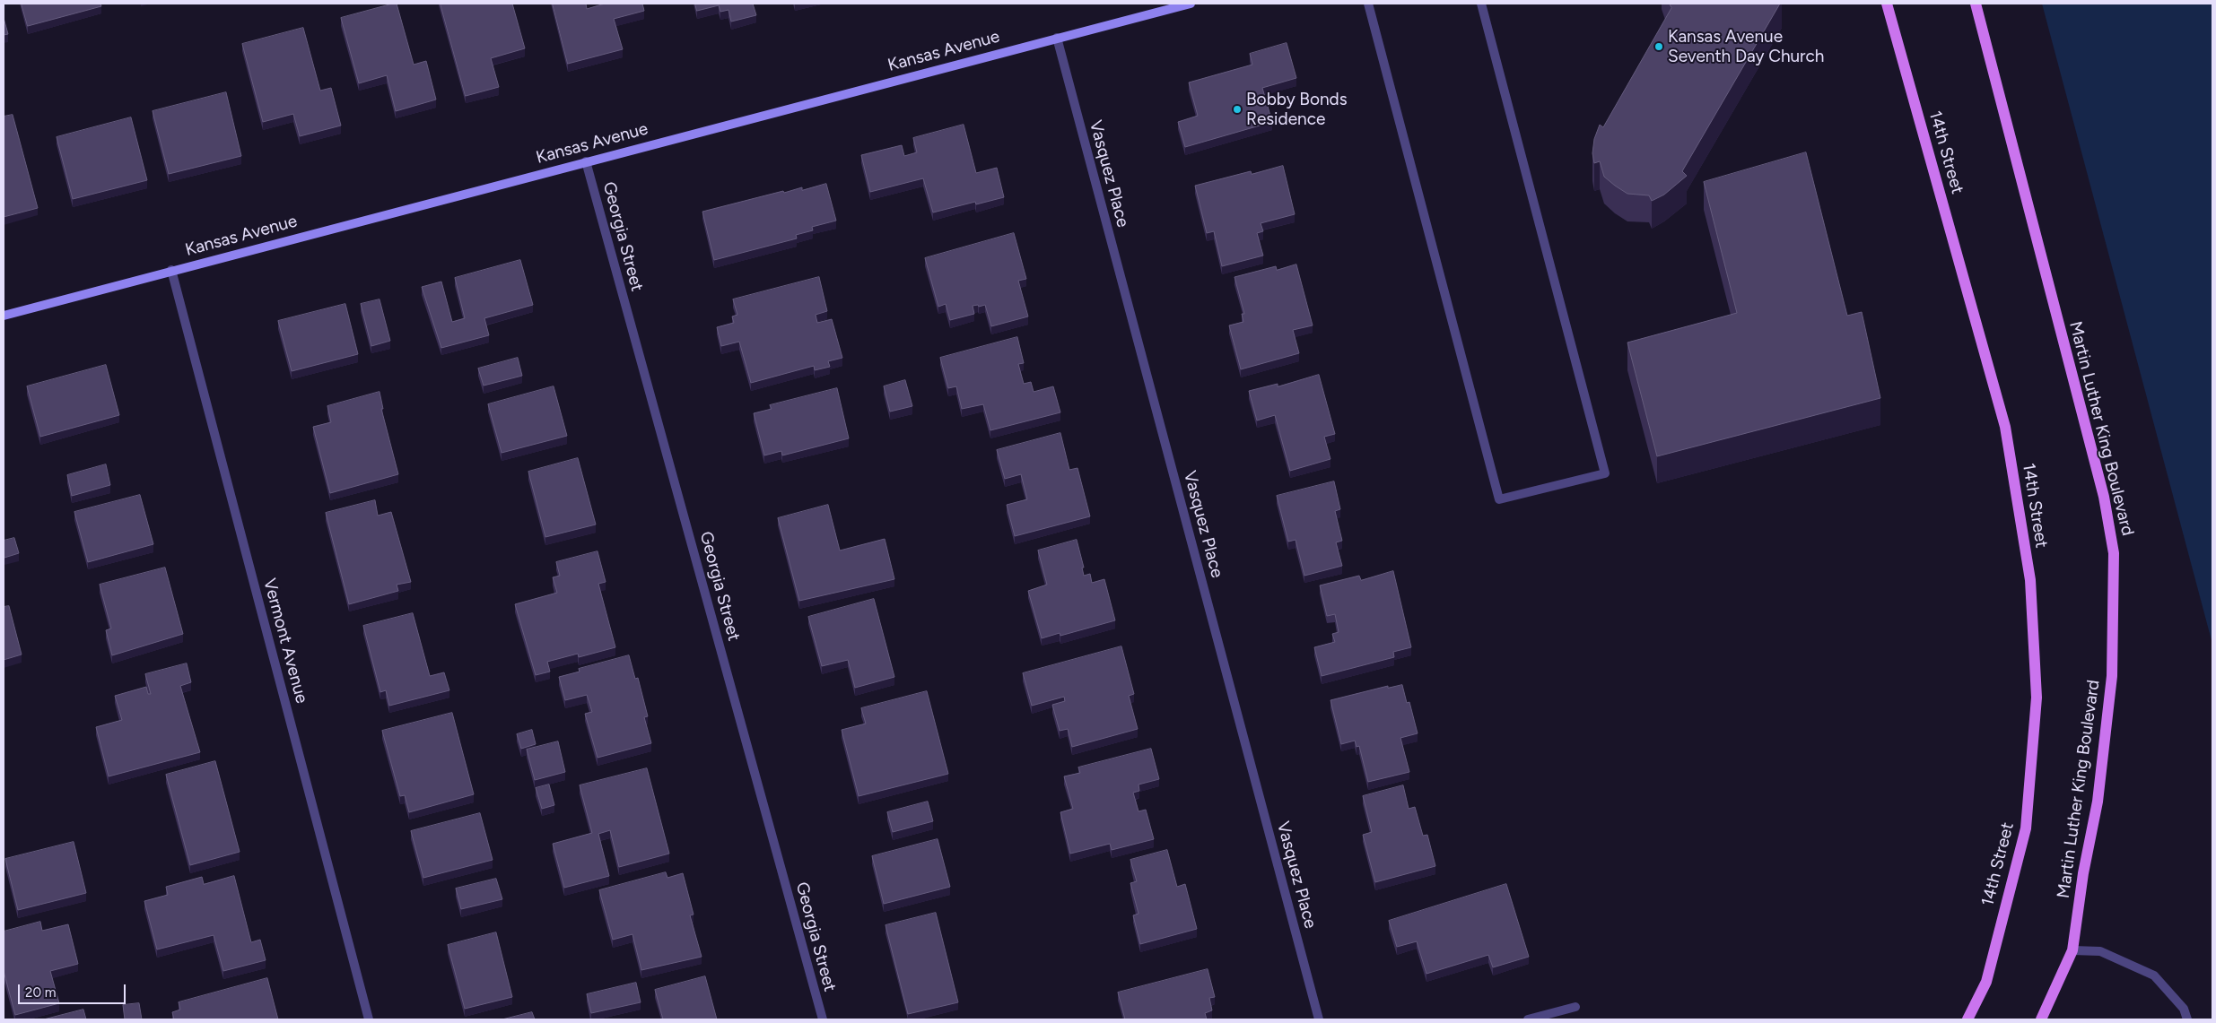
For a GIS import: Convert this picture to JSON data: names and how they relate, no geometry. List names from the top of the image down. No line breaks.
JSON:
{"streets":{"main road":["14th Street","Martin Luther King Boulevard"],"street":["Kansas Avenue","Vasquez Place","Georgia Street","Vermont Avenue"]},"crossings":[["Kansas Avenue","Vasquez Place"],["Kansas Avenue","Georgia Street"],["Kansas Avenue","Vermont Avenue"]],"places":["Kansas Avenue Seventh Day Church","Bobby Bonds Residence"],"scale_bar":"20 m"}
